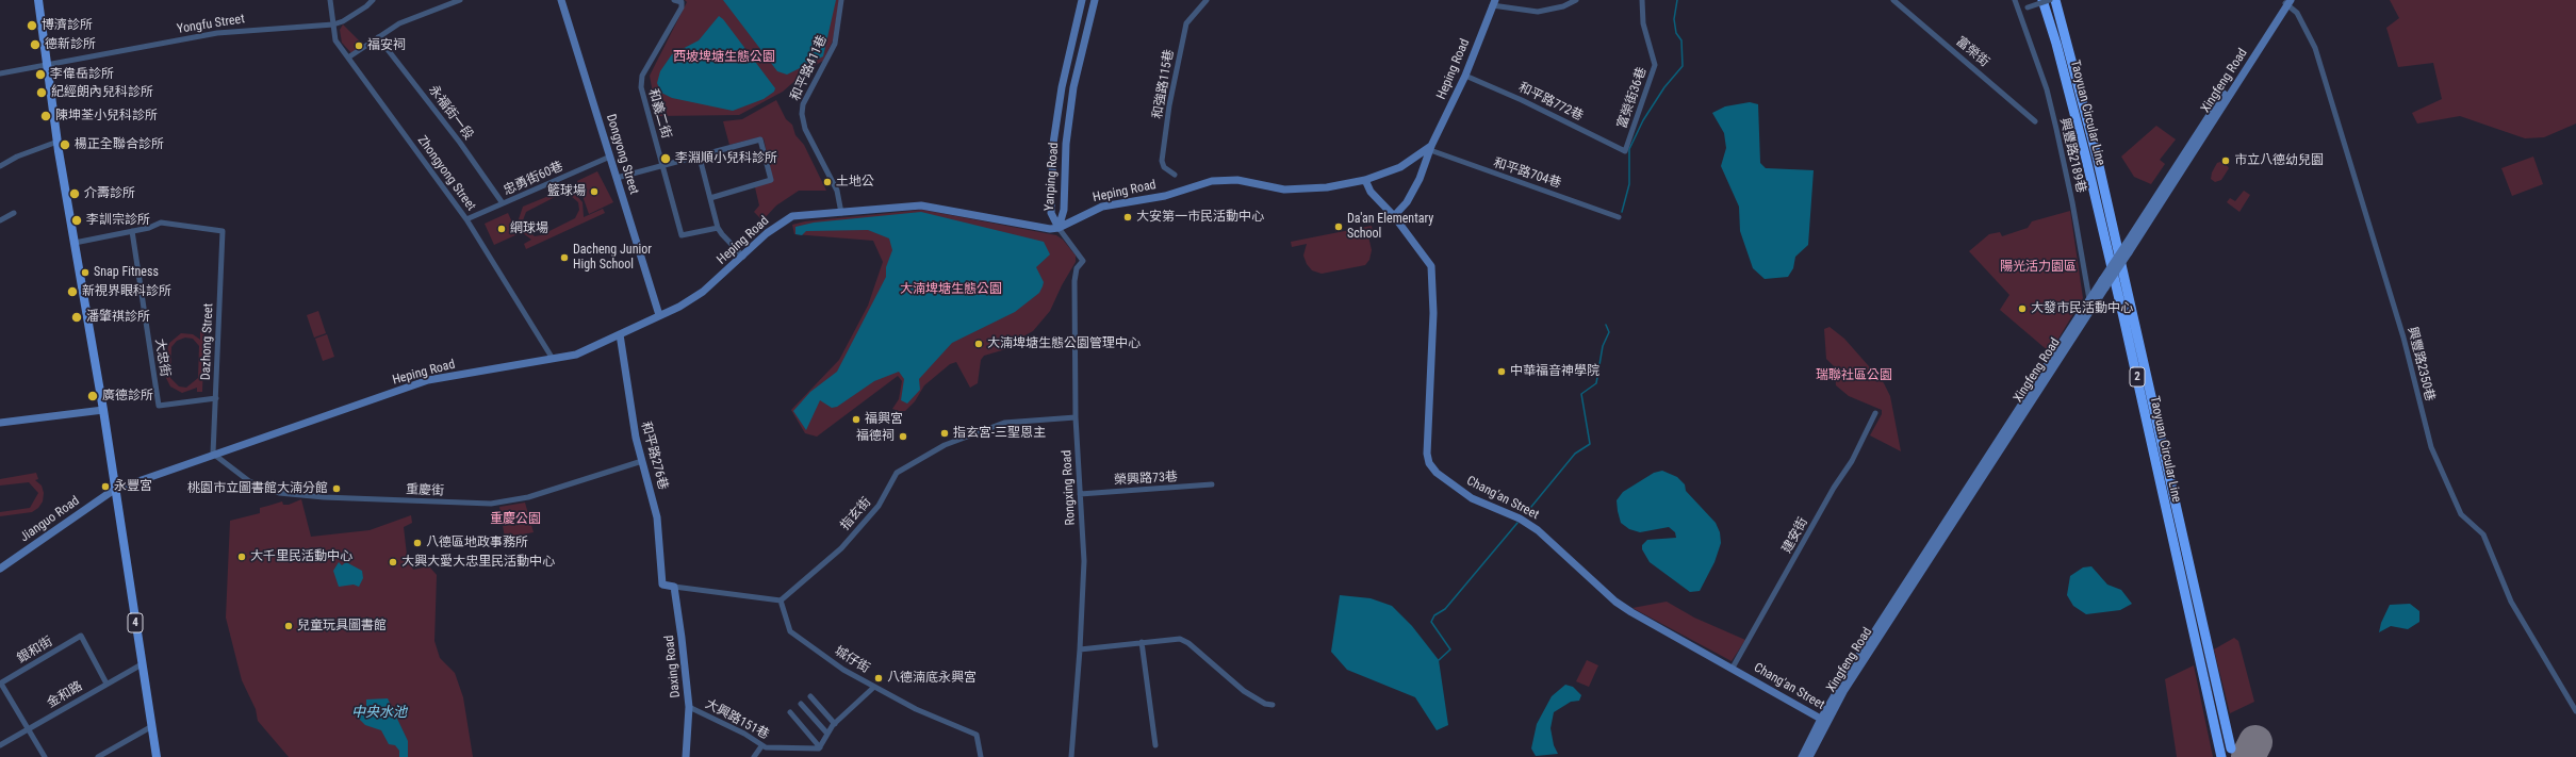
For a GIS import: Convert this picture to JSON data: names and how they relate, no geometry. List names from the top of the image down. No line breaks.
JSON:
{"streets":{"highway":["Taoyuan Circular Line","2"],"main road":["4"],"street":["Yongfu Street","富榮街","和平路411巷","Heping Road","Xingfeng Road","和強路115巷","富榮街36巷","和平路772巷","永福街一段","和義二街","Dongyong Street","興豐路2189巷","Zhongyong Street","和平路704巷","Yanping Road","忠勇街60巷","Dazhong Street","大忠街","興豐路2350巷","和平路276巷","榮興路73巷","Rongxing Road","重慶街","Chang'an Street","指玄街","Jianguo Road","建安街","銀和街","城仔街","Daxing Road","金和路","大興路151巷"]},"crossings":[["Yongfu Street","Zhongyong Street"],["Yongfu Street","4"],["和平路411巷","Heping Road"],["Heping Road","和平路772巷"],["Heping Road","Dongyong Street"],["Heping Road","Zhongyong Street"],["Heping Road","和平路704巷"],["Heping Road","Yanping Road"],["Heping Road","Dazhong Street"],["Heping Road","和平路276巷"],["Heping Road","Rongxing Road"],["Heping Road","重慶街"],["Heping Road","Chang'an Street"],["Heping Road","Jianguo Road"],["Heping Road","4"],["Xingfeng Road","興豐路2189巷"],["Xingfeng Road","興豐路2350巷"],["Xingfeng Road","Chang'an Street"],["富榮街36巷","和平路772巷"],["永福街一段","忠勇街60巷"],["Dongyong Street","忠勇街60巷"],["Zhongyong Street","忠勇街60巷"],["Yanping Road","Rongxing Road"],["Dazhong Street","大忠街"],["Dazhong Street","重慶街"],["和平路276巷","重慶街"],["和平路276巷","Daxing Road"],["榮興路73巷","Rongxing Road"],["Rongxing Road","指玄街"],["Chang'an Street","建安街"],["指玄街","城仔街"],["Jianguo Road","4"],["4","金和路"],["銀和街","金和路"],["Daxing Road","大興路151巷"]],"water":["中央水池"],"parks":["西坡埤塘生態公園","陽光活力園區","大湳埤塘生態公園","瑞聯社區公園","重慶公園"],"places":["博濟診所","德新診所","福安祠","李偉岳診所","紀經朗內兒科診所","陳坤荃小兒科診所","楊正全聯合診所","李淵順小兒科診所","市立八德幼兒園","土地公","籃球場","介壽診所","大安第一市民活動中心","李訓宗診所","Da'an Elementary School","網球場","Dacheng Junior High School","Snap Fitness","新視界眼科診所","大發市民活動中心","潘肇祺診所","大湳埤塘生態公園管理中心","中華福音神學院","廣德診所","福興宮","指玄宮-三聖恩主","福德祠","永豐宮","桃園市立圖書館大湳分館","八德區地政事務所","大千里民活動中心","大興大愛大忠里民活動中心","兒童玩具圖書館","八德湳底永興宮"]}
